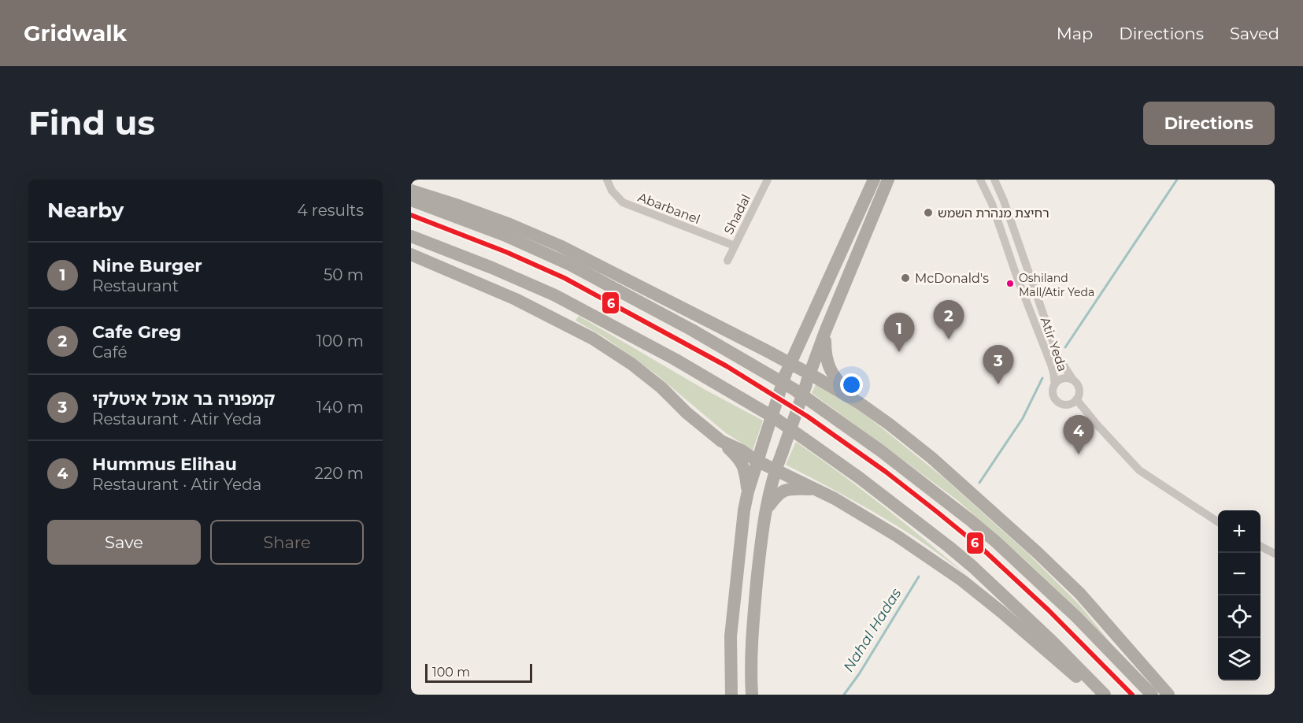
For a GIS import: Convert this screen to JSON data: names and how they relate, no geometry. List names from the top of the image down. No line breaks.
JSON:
{"streets":{"street":["Abarbanel","Shadal","Atir Yeda"]},"crossings":[["Abarbanel","Shadal"]],"water":["Nahal Hadas"],"places":["רחיצת מנהרת השמש","McDonald's","Oshiland Mall/Atir Yeda"],"lines":["transit line 6"],"scale_bar":"100 m","page":{"header":"Gridwalk","nav":["Map","Directions","Saved"],"buttons":["Directions",["Save","Share"]],"title":"Find us","heading":["Nearby","4 results"],"list":[{"mark":"1","name":"Nine Burger","note":"Restaurant","value":"50 m"},{"mark":"2","name":"Cafe Greg","note":"Café","value":"100 m"},{"mark":"3","name":"קמפניה בר אוכל איטלקי","note":"Restaurant · Atir Yeda","value":"140 m"},{"mark":"4","name":"Hummus Elihau","note":"Restaurant · Atir Yeda","value":"220 m"}],"pins":["2","1","3","4"],"map_buttons":["+","−"],"scale":"100 m"}}
